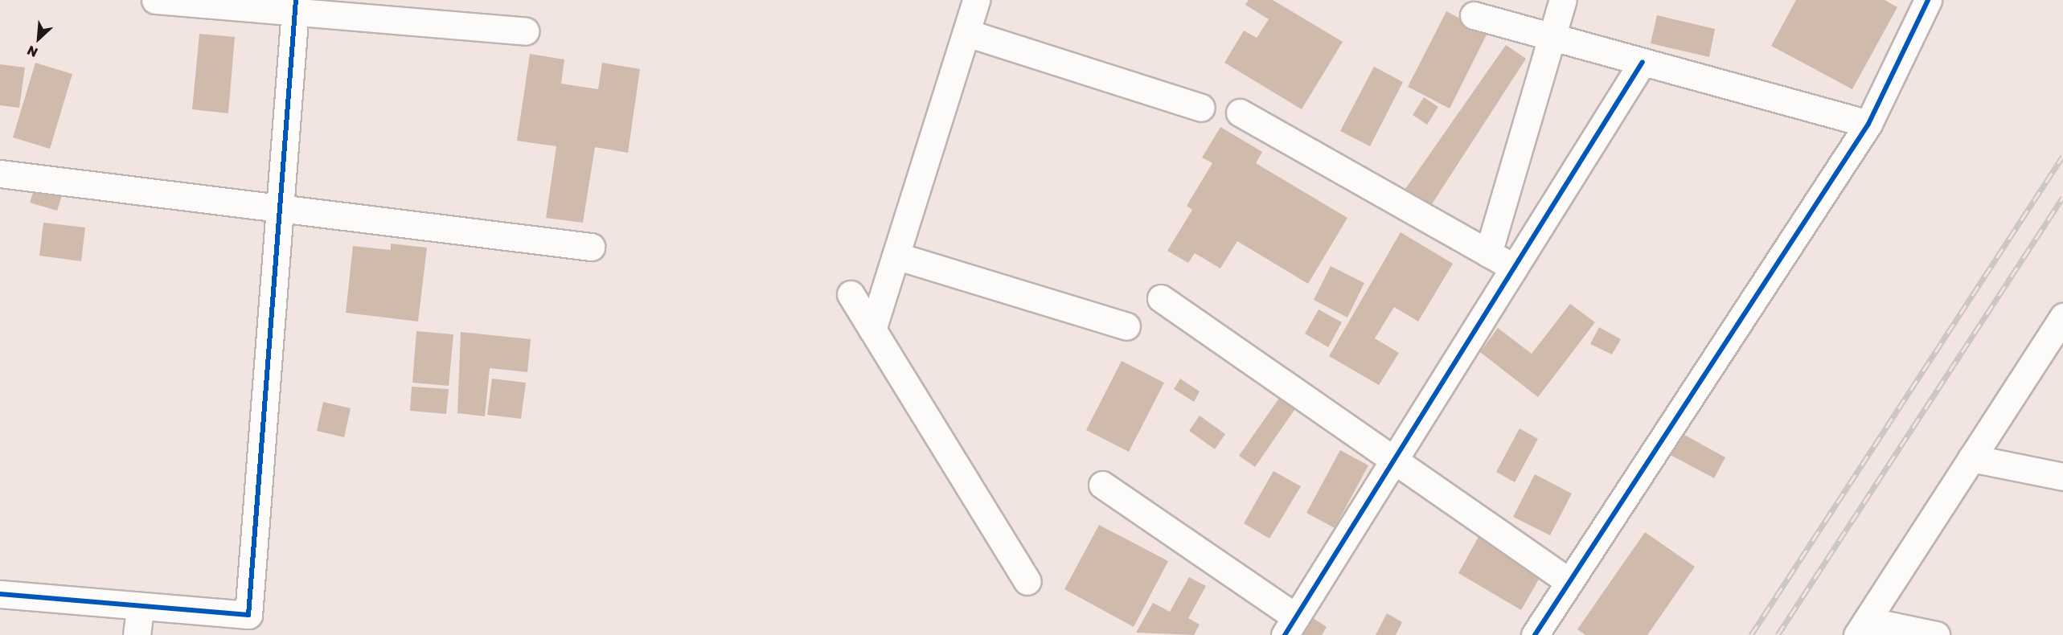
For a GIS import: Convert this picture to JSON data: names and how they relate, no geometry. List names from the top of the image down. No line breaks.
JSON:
{"north":"bottom left"}
